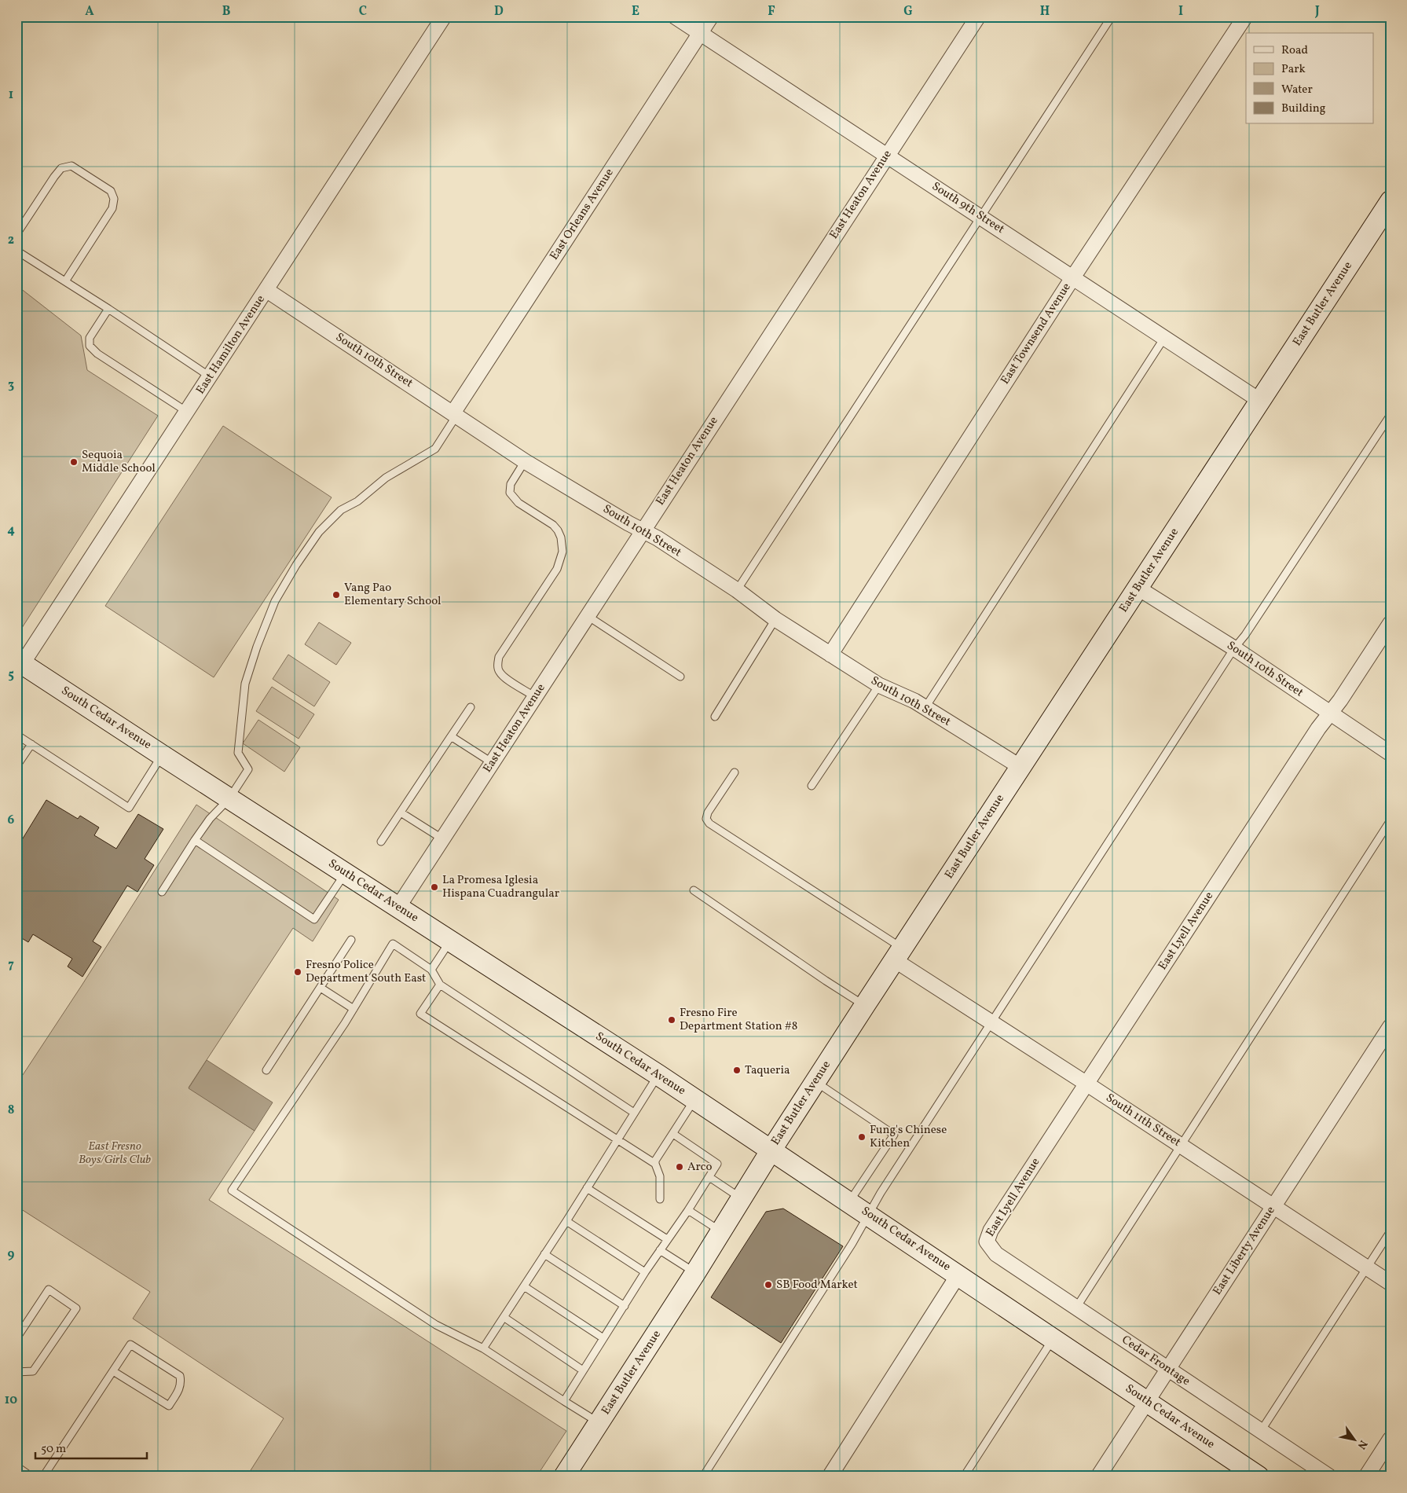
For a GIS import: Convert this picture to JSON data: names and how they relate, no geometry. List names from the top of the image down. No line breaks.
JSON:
{"streets":{"street":["East Heaton Avenue","South 9th Street","East Orleans Avenue","East Butler Avenue","East Townsend Avenue","East Hamilton Avenue","South 10th Street","South Cedar Avenue","East Lyell Avenue","South 11th Street","East Liberty Avenue","Cedar Frontage"]},"crossings":[["East Heaton Avenue","South 9th Street"],["East Heaton Avenue","South 10th Street"],["East Heaton Avenue","South Cedar Avenue"],["South 9th Street","East Orleans Avenue"],["South 9th Street","East Butler Avenue"],["South 9th Street","East Townsend Avenue"],["East Orleans Avenue","South 10th Street"],["East Butler Avenue","South 10th Street"],["East Butler Avenue","South Cedar Avenue"],["East Butler Avenue","South 11th Street"],["East Townsend Avenue","South 10th Street"],["East Hamilton Avenue","South 10th Street"],["East Hamilton Avenue","South Cedar Avenue"],["South 10th Street","East Lyell Avenue"],["South Cedar Avenue","East Liberty Avenue"],["East Lyell Avenue","South 11th Street"],["East Lyell Avenue","Cedar Frontage"],["South 11th Street","East Liberty Avenue"],["East Liberty Avenue","Cedar Frontage"]],"parks":["East Fresno Boys/Girls Club"],"places":["Sequoia Middle School","Vang Pao Elementary School","La Promesa Iglesia Hispana Cuadrangular","Fresno Police Department South East","Fresno Fire Department Station #8","Taqueria","Fung's Chinese Kitchen","Arco","SB Food Market"],"legend":["Road","Park","Water","Building"],"scale_bar":"50 m","north":"bottom right","grid":{"columns":["A","B","C","D","E","F","G","H","I","J"],"rows":["1","2","3","4","5","6","7","8","9","10"]}}
